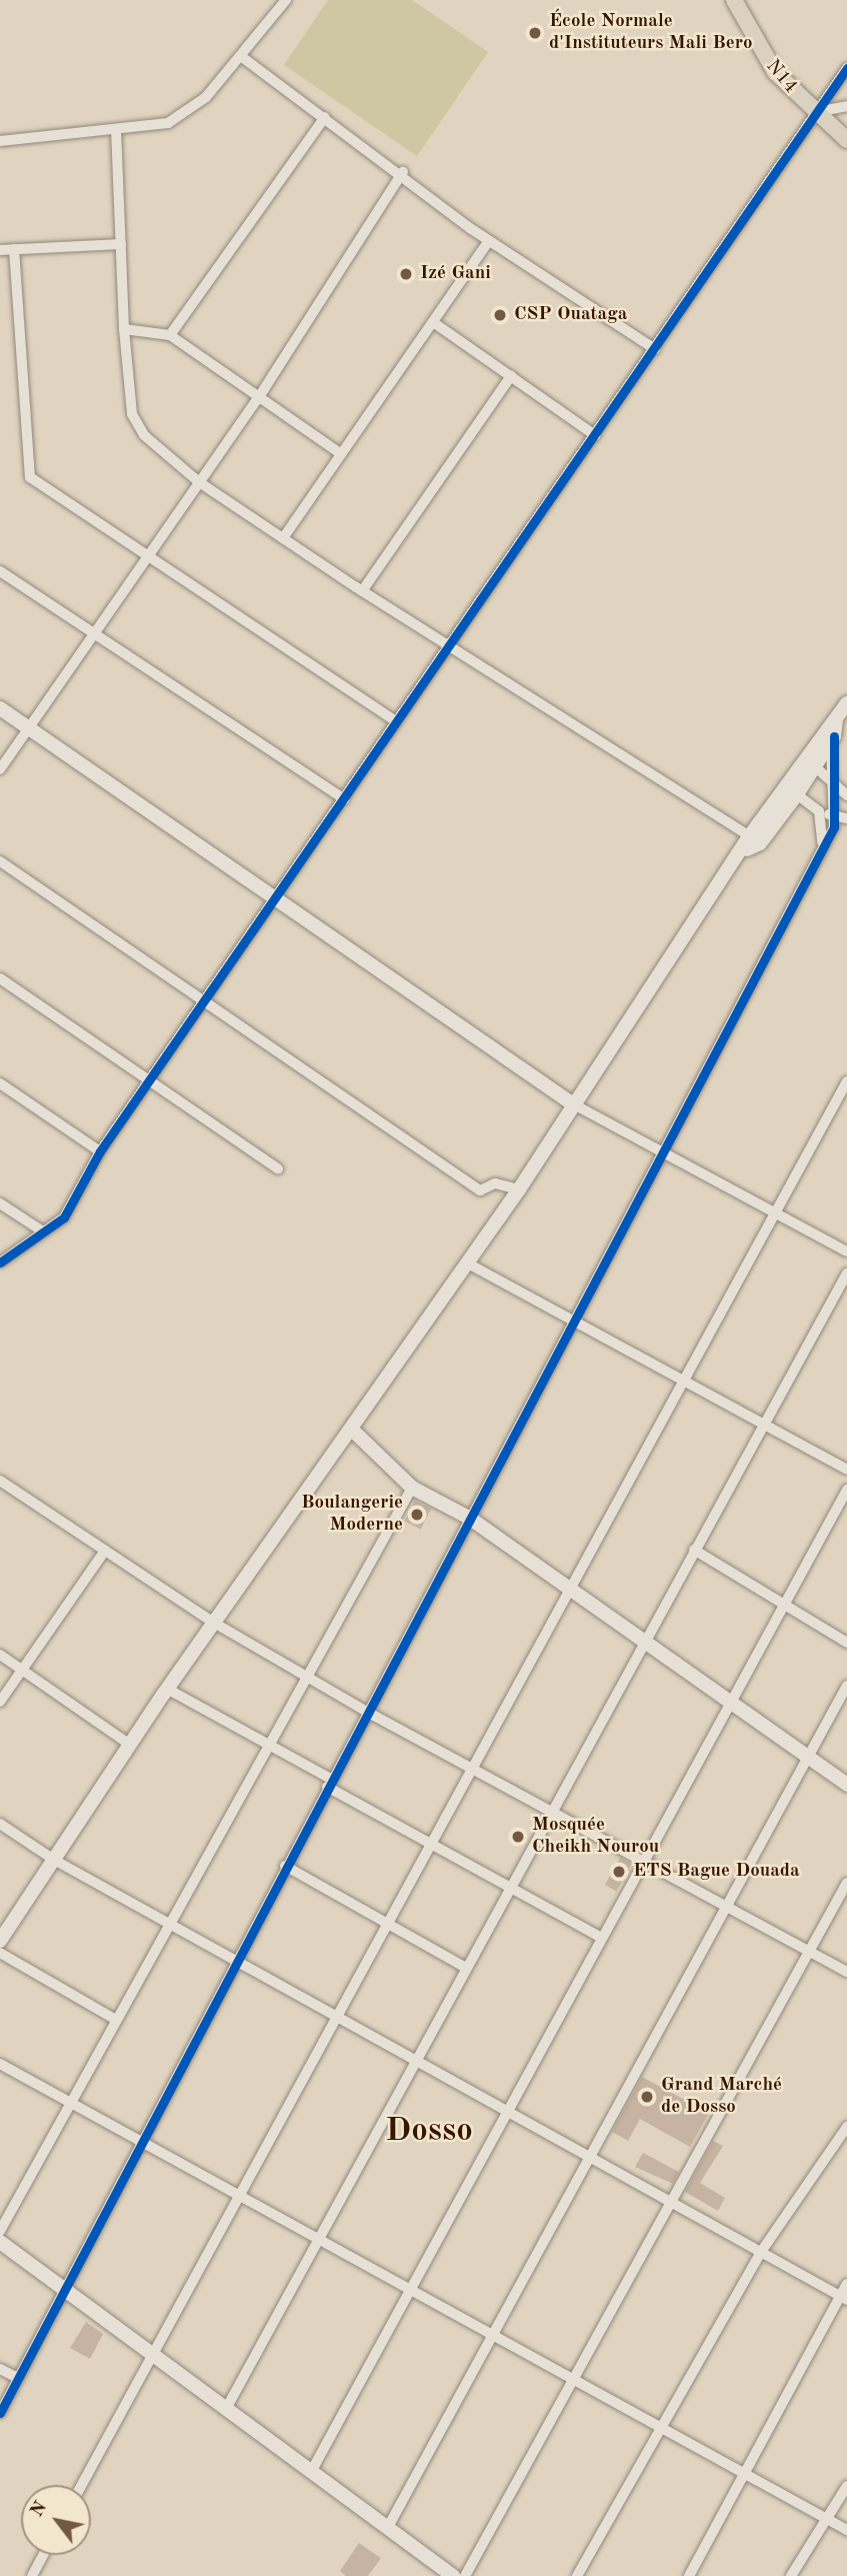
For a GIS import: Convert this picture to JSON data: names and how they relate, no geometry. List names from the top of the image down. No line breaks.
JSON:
{"streets":{"main road":["N14"]},"districts":["Dosso"],"places":["École Normale d'Instituteurs Mali Bero","Izé Gani","CSP Ouataga","Boulangerie Moderne","Mosquée Cheikh Nourou","ETS Bague Douada","Grand Marché de Dosso"],"north":"top left"}
